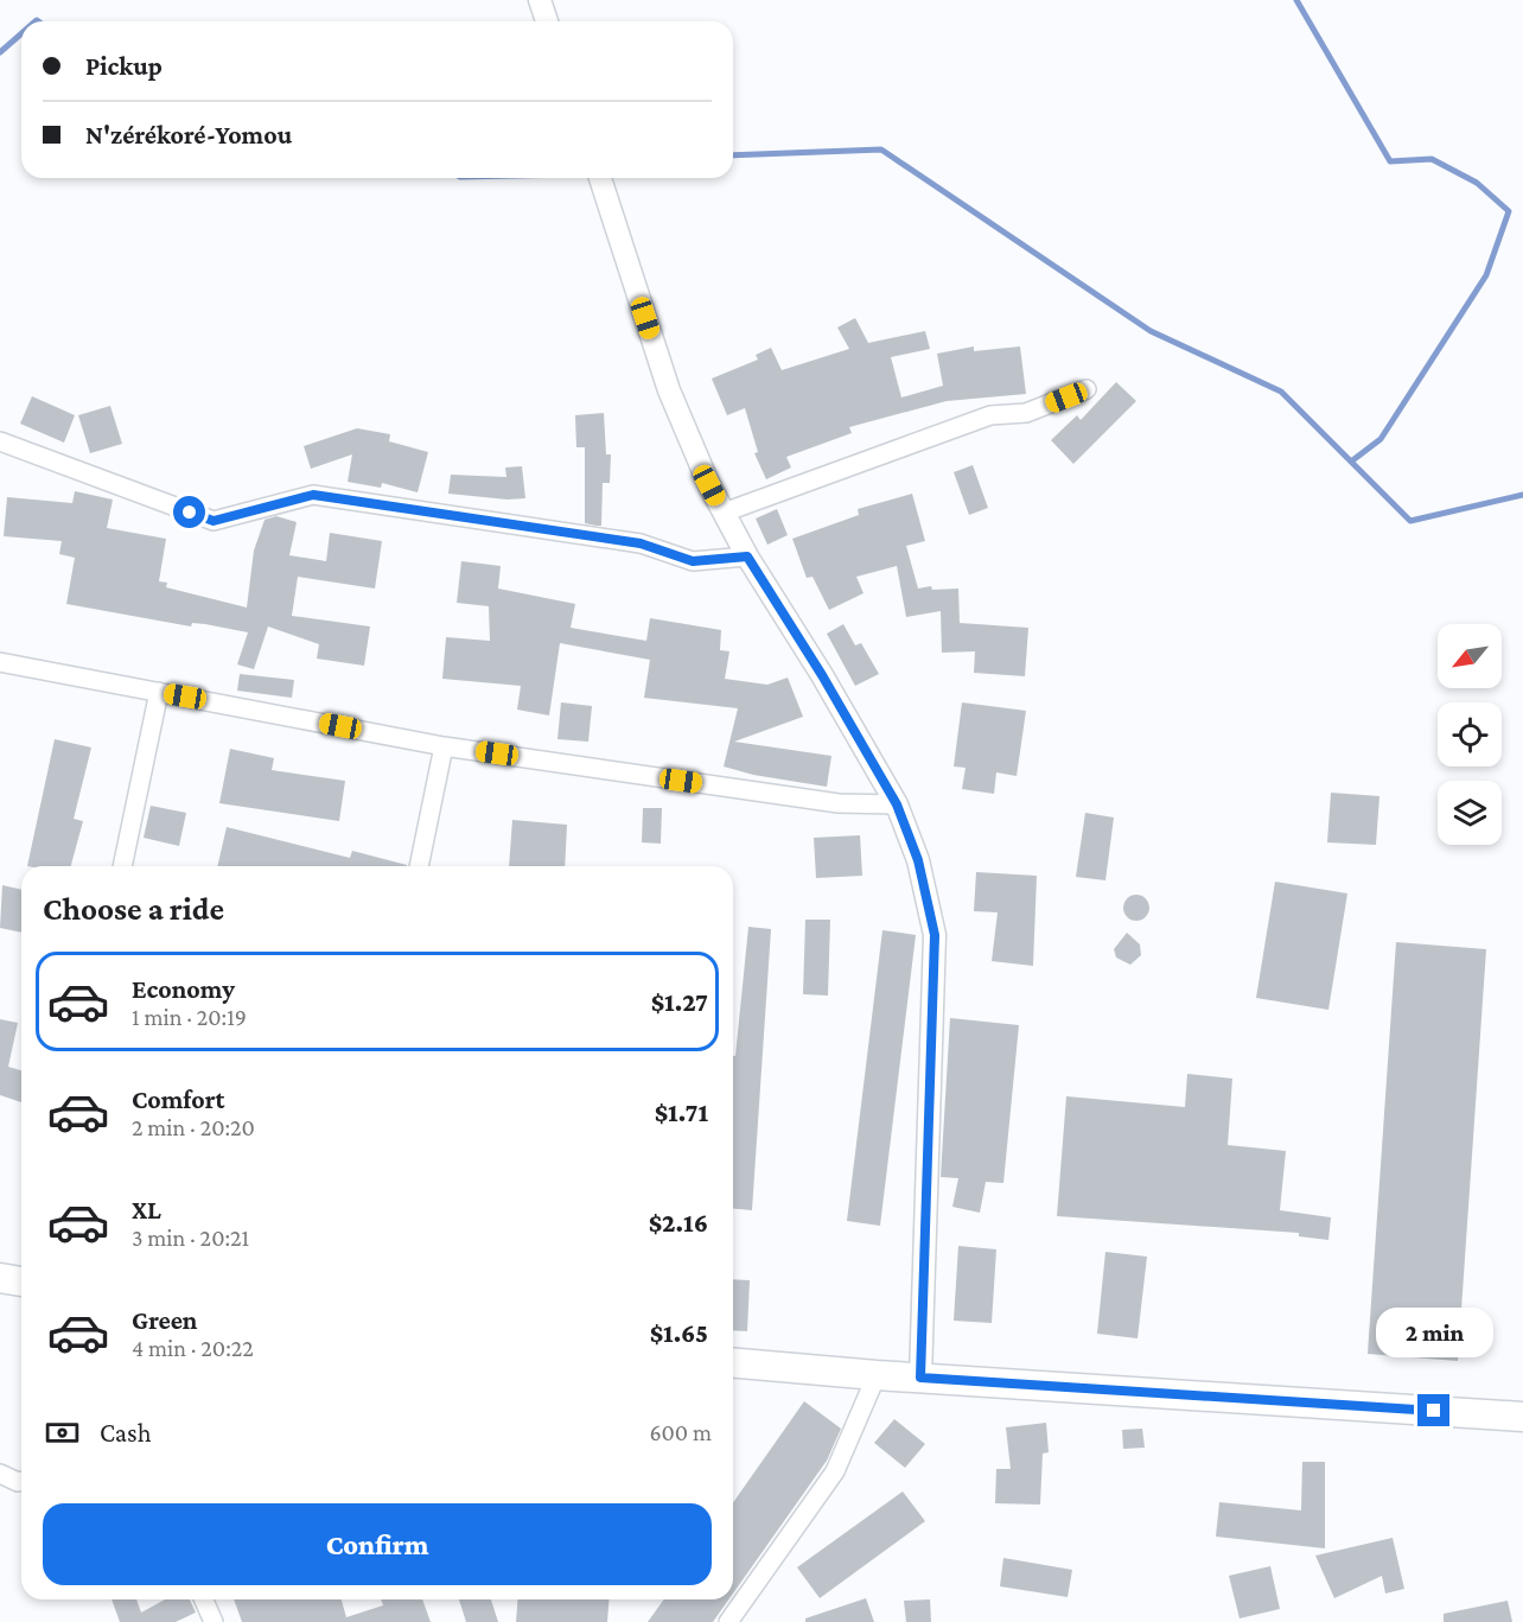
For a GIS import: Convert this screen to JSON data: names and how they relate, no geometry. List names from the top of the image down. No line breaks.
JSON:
{"north":"bottom left","page":{"banner":["Pickup","N'zérékoré-Yomou"],"heading":"Choose a ride","list":[{"name":"Economy","note":"1 min · 20:19","value":"$1.27"},{"name":"Comfort","note":"2 min · 20:20","value":"$1.71"},{"name":"XL","note":"3 min · 20:21","value":"$2.16"},{"name":"Green","note":"4 min · 20:22","value":"$1.65"}],"bubble":"2 min","pay":["Cash","600 m"],"buttons":"Confirm"}}
